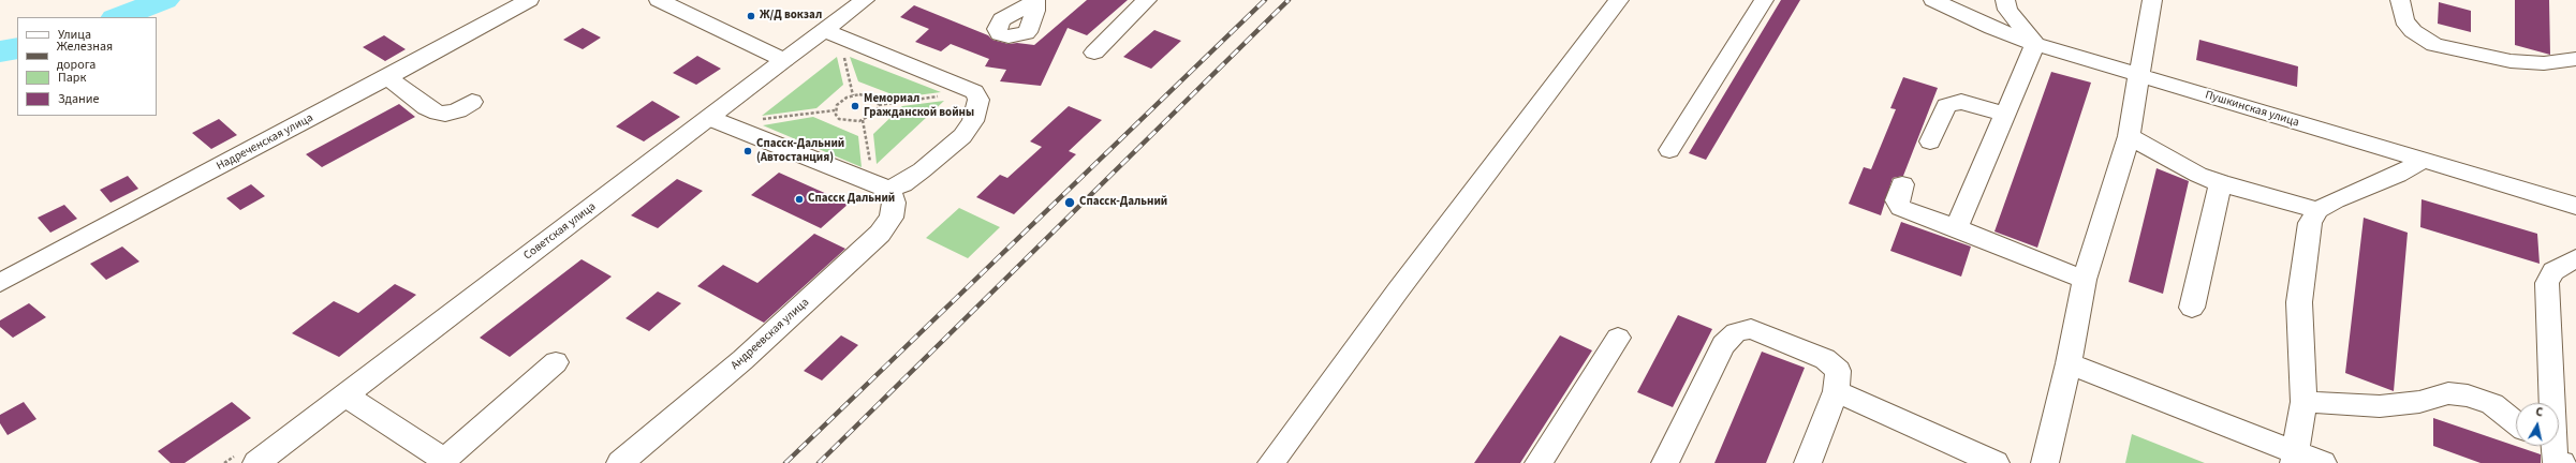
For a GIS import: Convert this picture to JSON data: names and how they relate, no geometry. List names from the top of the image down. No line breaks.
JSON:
{"streets":{"street":["Пушкинская улица","Надреченская улица","Советская улица","Андреевская улица"]},"places":["Ж/Д вокзал","Мемориал Гражданской войны","Спасск-Дальний (Автостанция)","Спасск Дальний","Спасск-Дальний"],"legend":["Улица","Железная дорога","Парк","Здание"],"north":"top"}
